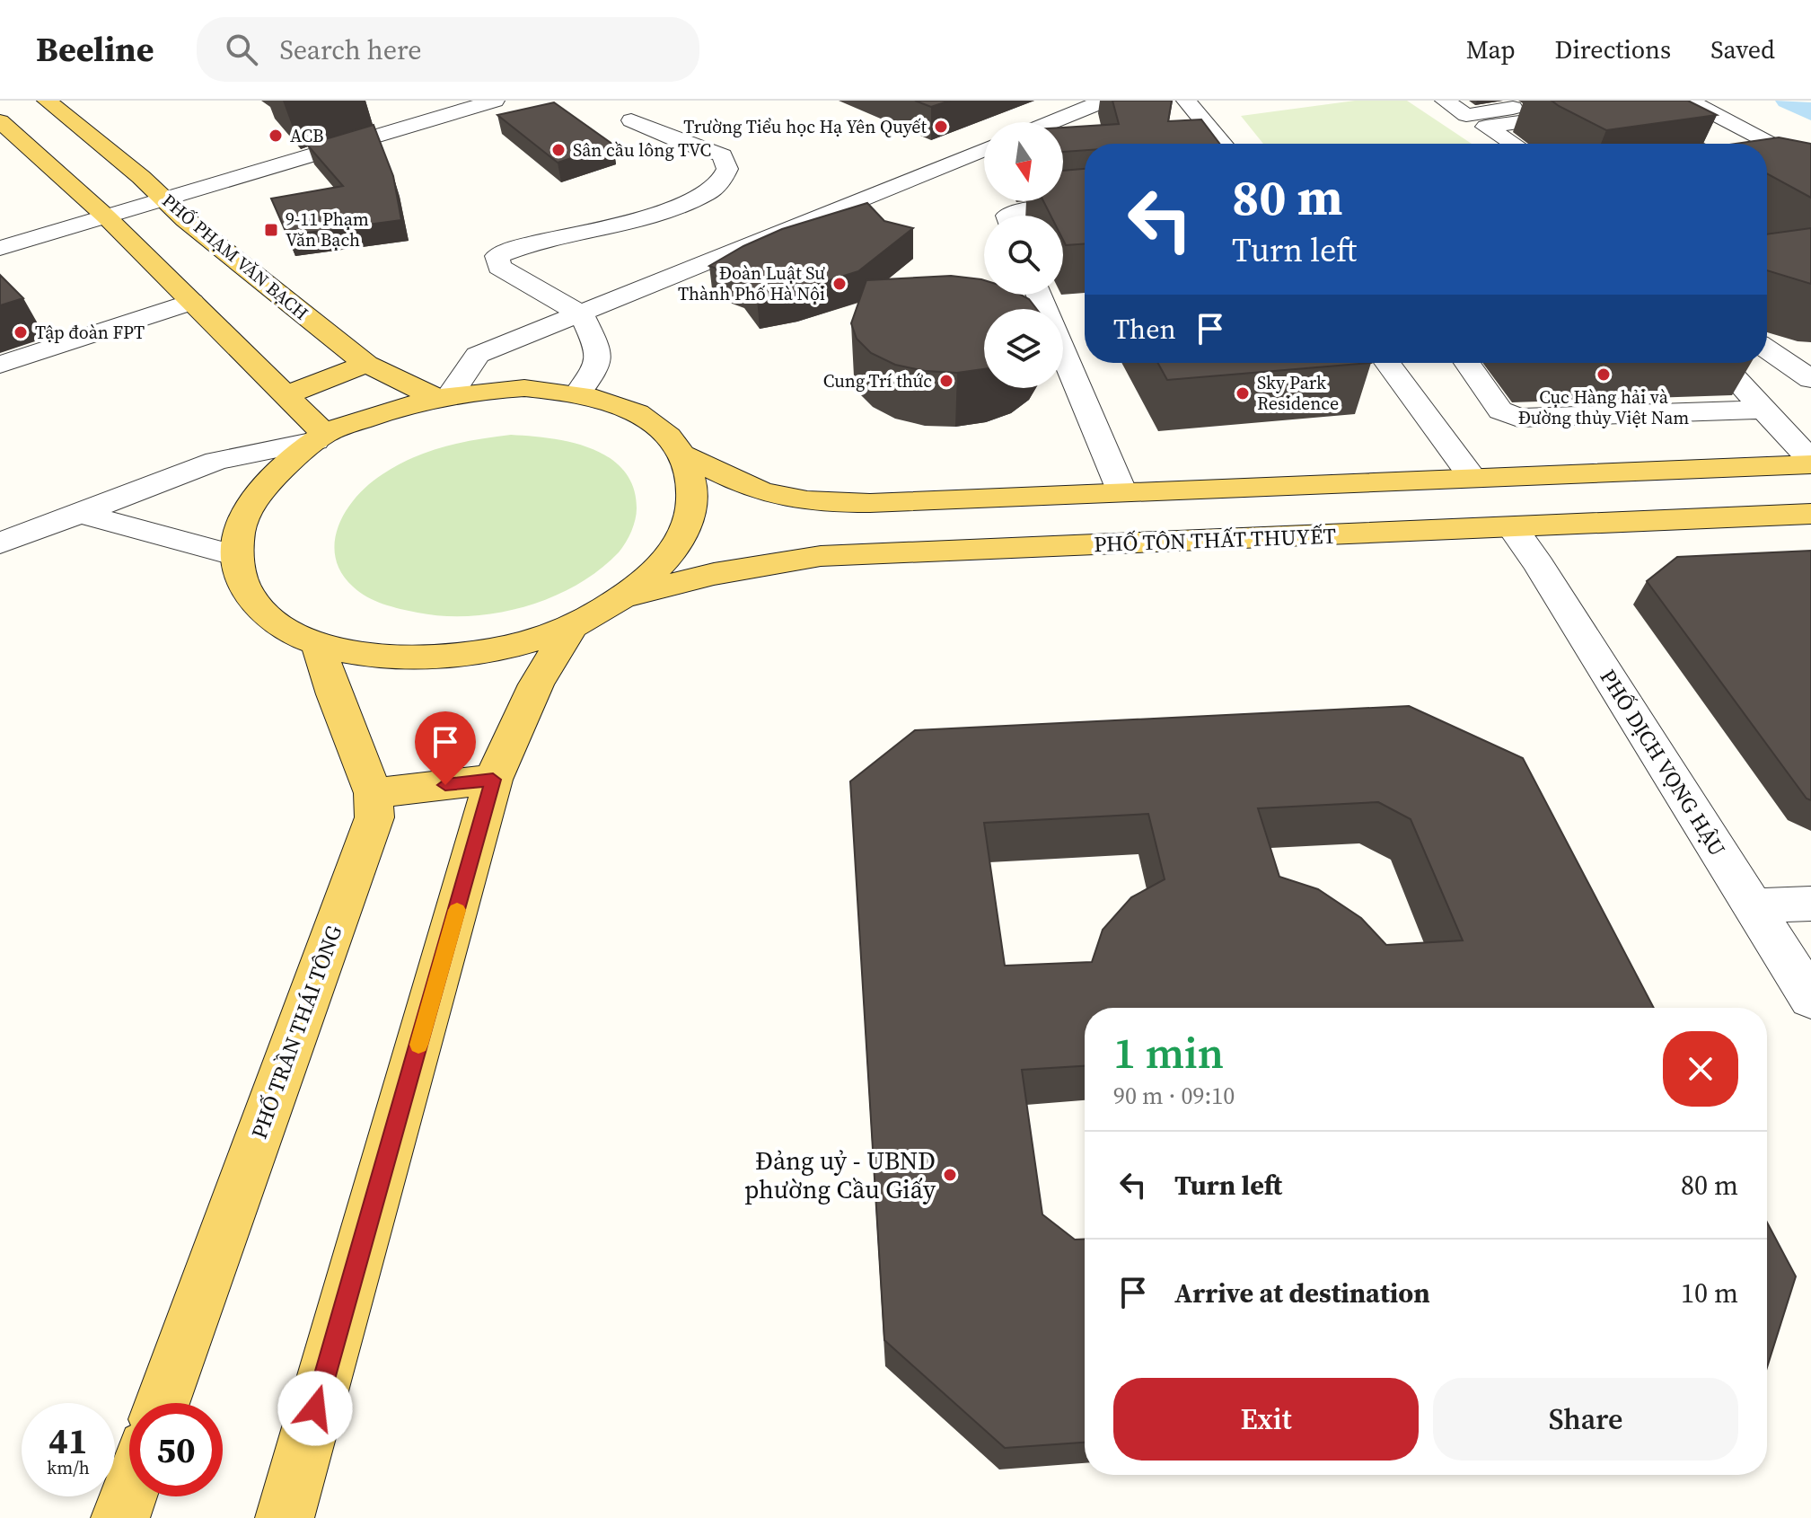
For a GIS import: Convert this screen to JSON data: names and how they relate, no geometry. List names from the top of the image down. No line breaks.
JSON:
{"streets":{"main road":["PHỐ PHẠM VĂN BẠCH","PHỐ TÔN THẤT THUYẾT","PHỐ TRẦN THÁI TÔNG"],"street":["PHỐ DỊCH VỌNG HẬU"]},"crossings":[["PHỐ TÔN THẤT THUYẾT","PHỐ DỊCH VỌNG HẬU"]],"places":{"other":["Trường Tiểu học Hạ Yên Quyết","ACB","Sân cầu lông TVC","Đoàn Luật Sư Thành Phố Hà Nội","Tập đoàn FPT","Cục Hàng hải và Đường thủy Việt Nam","Cung Trí thức","Sky Park Residence","Đảng uỷ - UBND phường Cầu Giấy"],"transit":["9-11 Phạm Văn Bạch"]},"north":"bottom","page":{"header":"Beeline","search":"Search here","nav":["Map","Directions","Saved"],"turn":["80 m","Turn left"],"then":"Then","heading":["1 min","90 m · 09:10"],"list":[{"name":"Turn left","value":"80 m"},{"name":"Arrive at destination","value":"10 m"}],"buttons":["Exit","Share"],"speed":"41 km/h","limit":"50"}}
